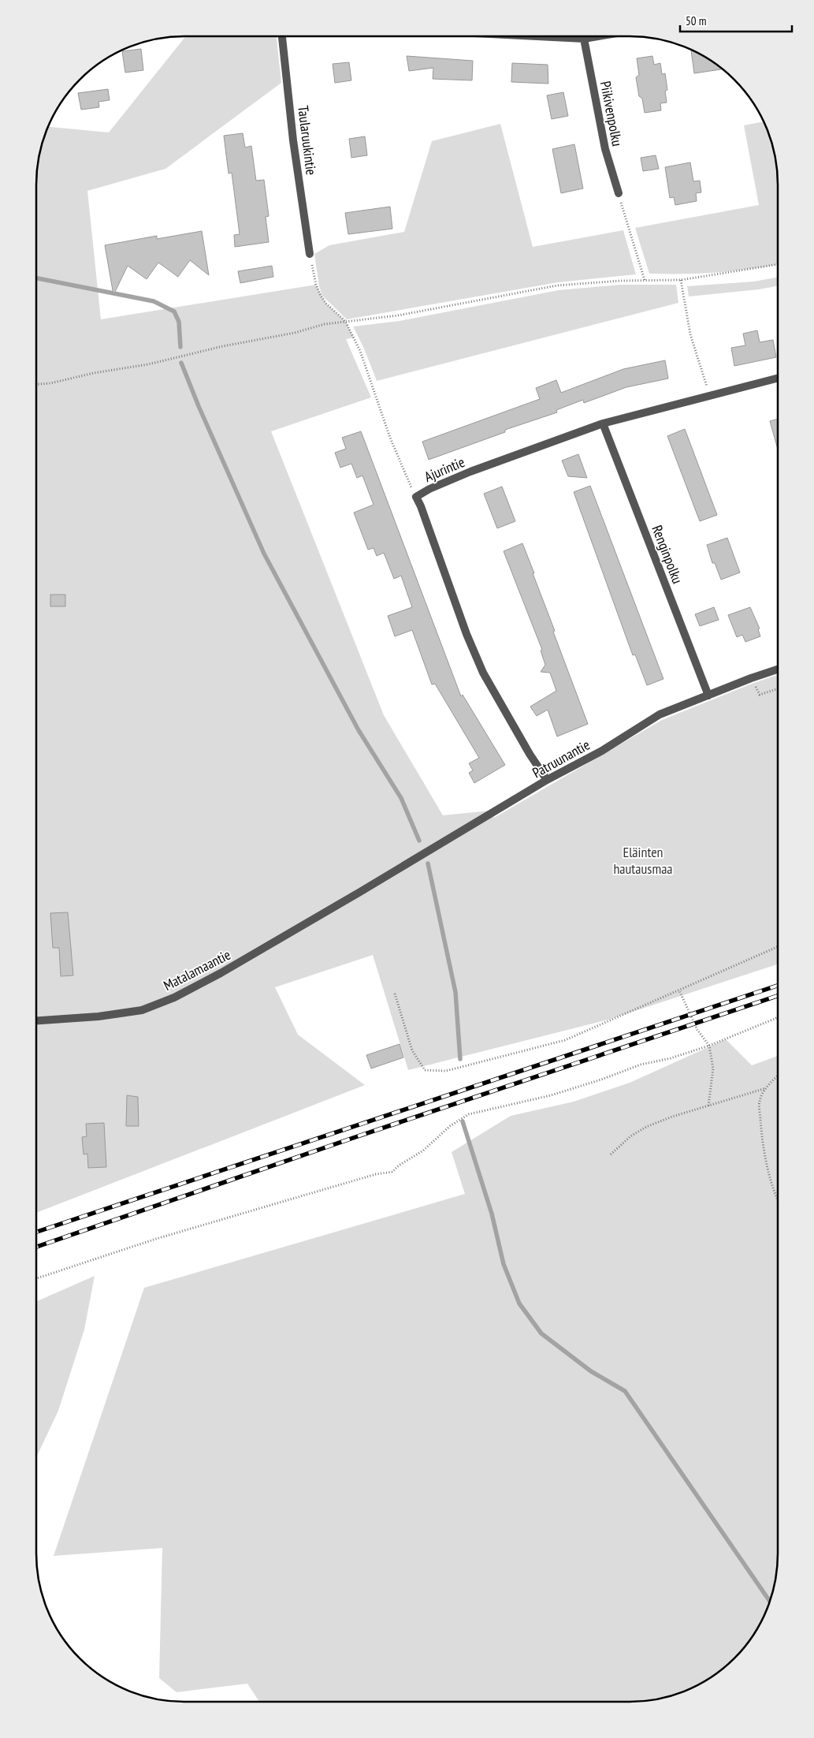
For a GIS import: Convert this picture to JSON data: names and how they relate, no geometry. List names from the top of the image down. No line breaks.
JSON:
{"streets":{"street":["Piikivenpolku","Taularuukintie","Ajurintie","Renginpolku","Patruunantie","Matalamaantie"]},"crossings":[["Ajurintie","Renginpolku"],["Ajurintie","Patruunantie"],["Renginpolku","Patruunantie"],["Patruunantie","Matalamaantie"]],"parks":["Eläinten hautausmaa"],"scale_bar":"50 m"}
